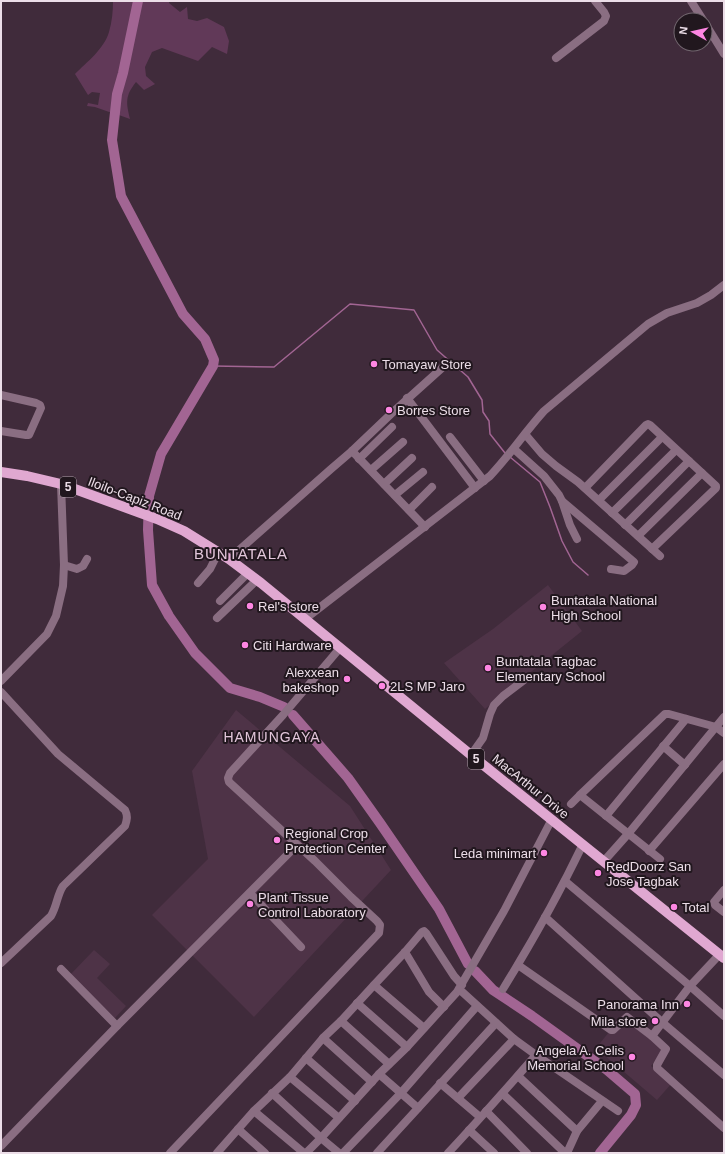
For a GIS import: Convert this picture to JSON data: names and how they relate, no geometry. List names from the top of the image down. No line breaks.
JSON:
{"streets":{"main road":["5","Iloilo-Capiz Road","MacArthur Drive"]},"crossings":[["Iloilo-Capiz Road","MacArthur Drive"]],"districts":["BUNTATALA","HAMUNGAYA"],"places":["Tomayaw Store","Borres Store","Rel's store","Buntatala National High School","Citi Hardware","Buntatala Tagbac Elementary School","Alexxean bakeshop","2LS MP Jaro","Regional Crop Protection Center","Leda minimart","RedDoorz San Jose Tagbak","Plant Tissue Control Laboratory","Total","Panorama Inn","Mila store","Angela A. Celis Memorial School"],"north":"left"}
